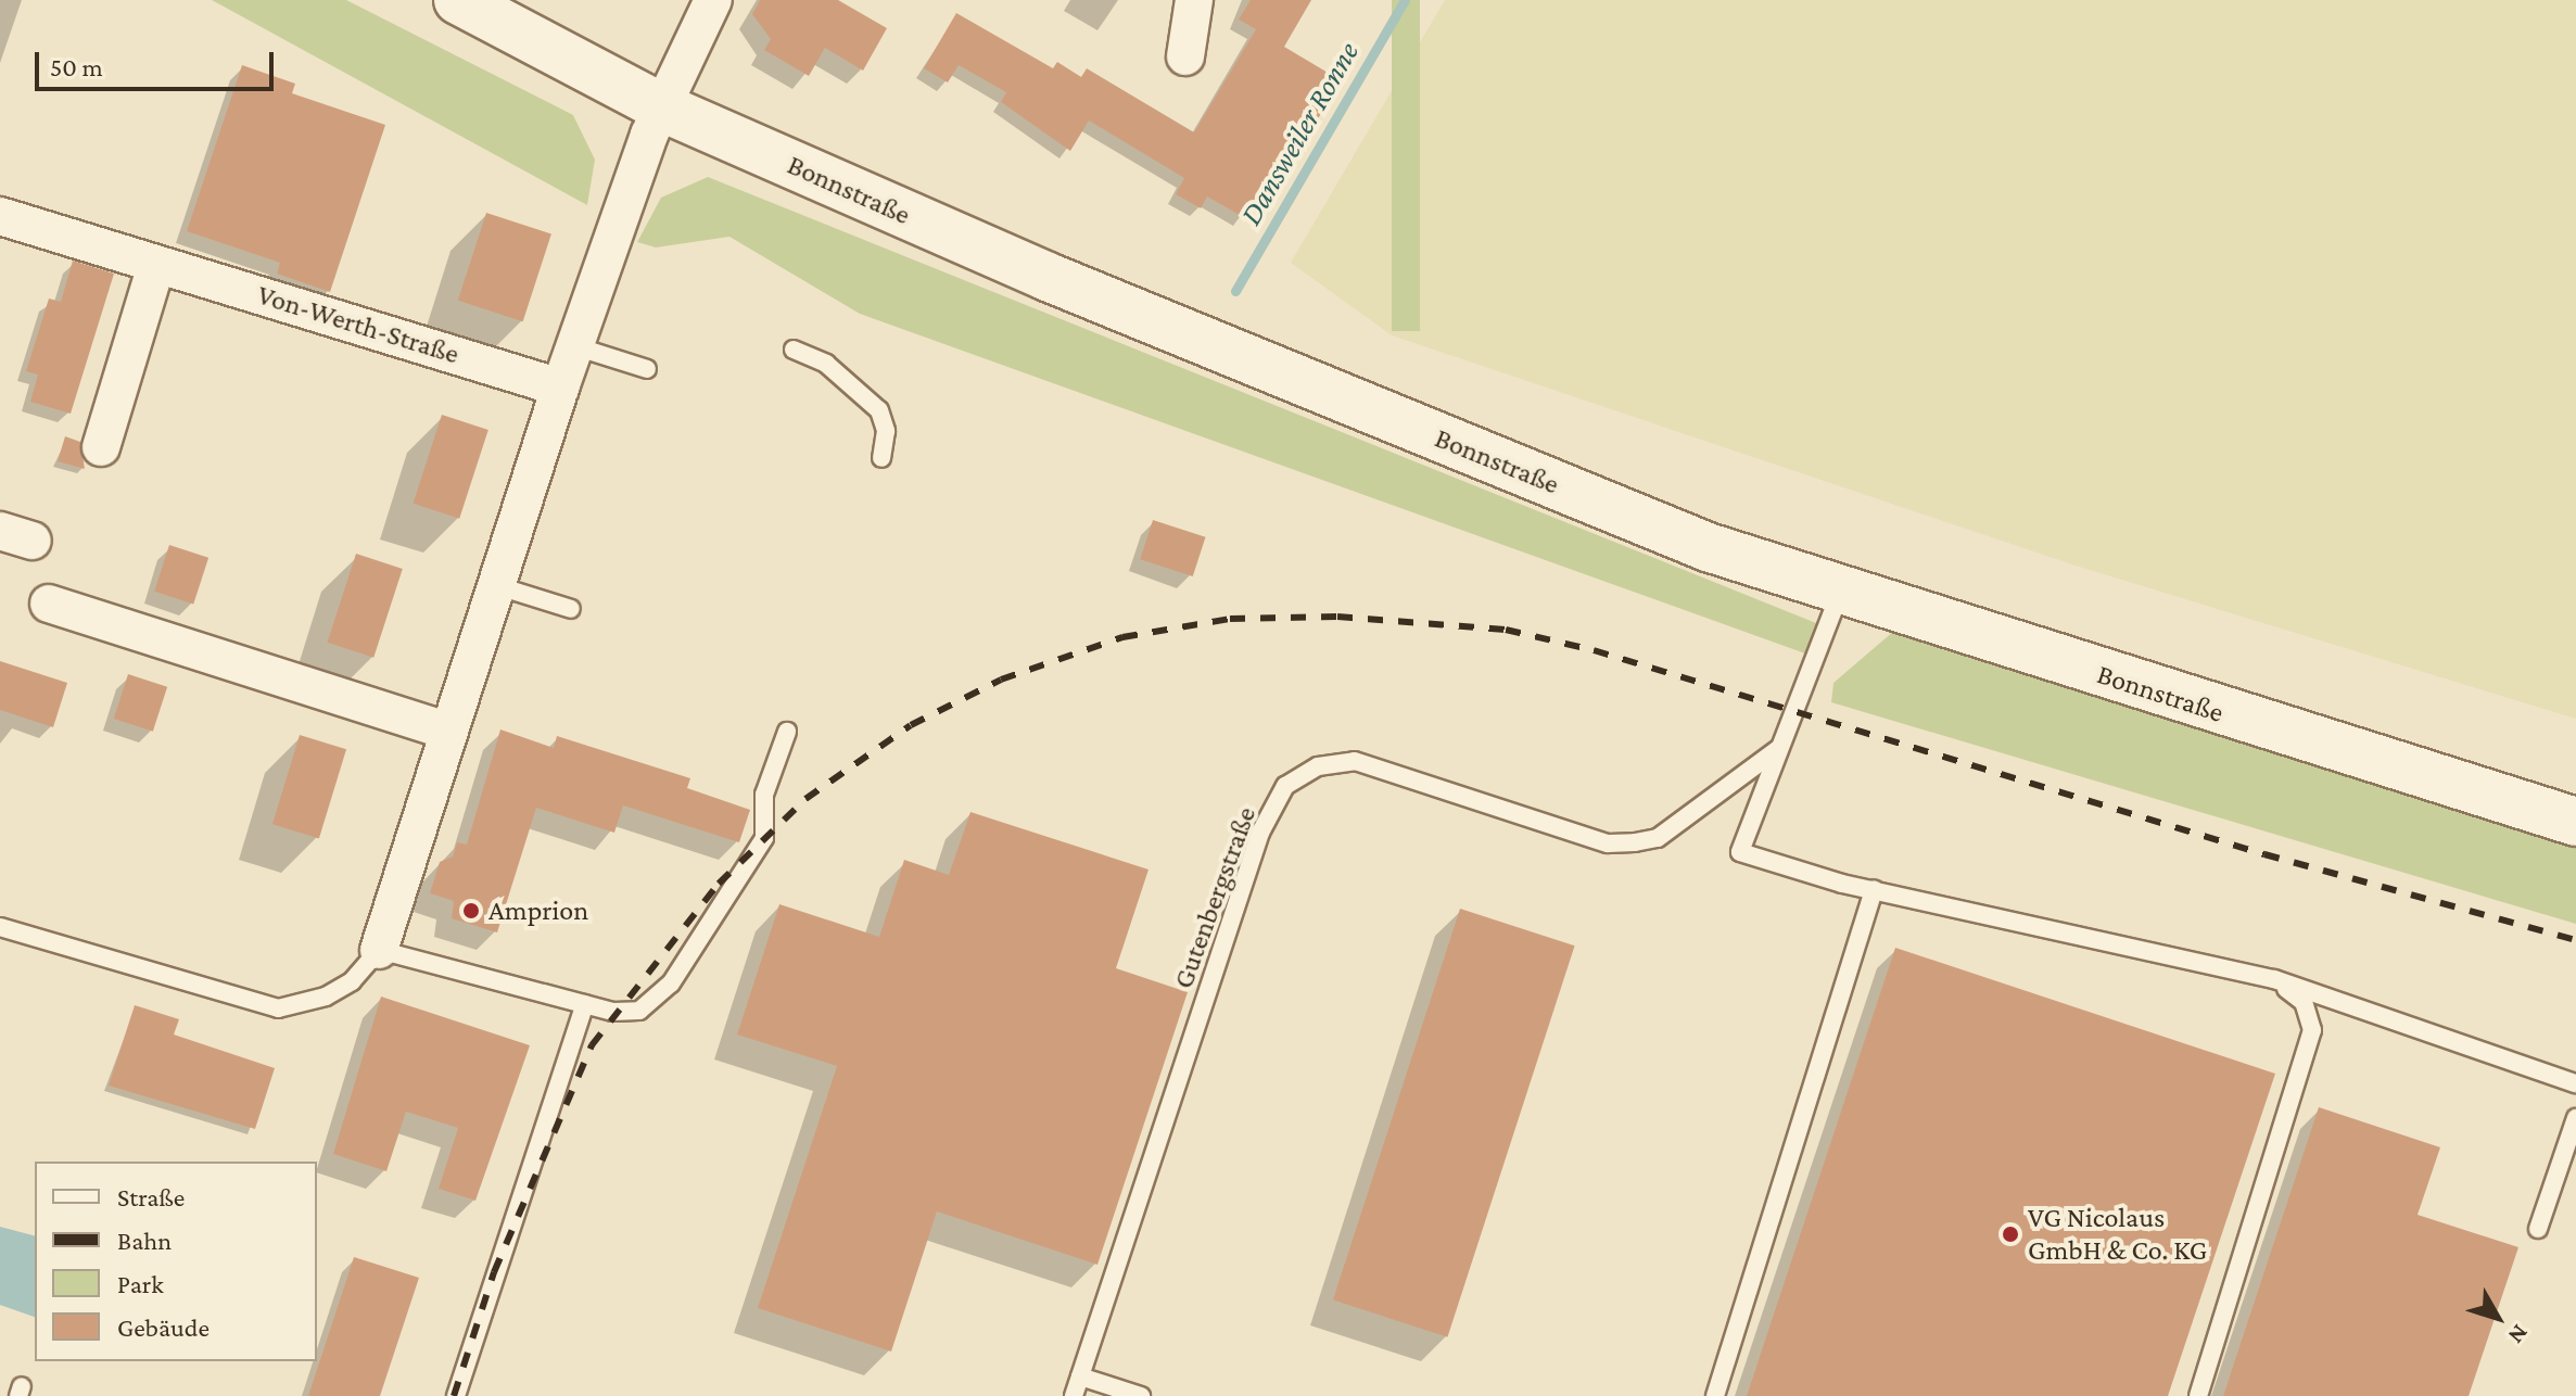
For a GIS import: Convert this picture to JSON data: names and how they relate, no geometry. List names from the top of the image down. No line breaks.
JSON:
{"streets":{"main road":["Bonnstraße"],"street":["Von-Werth-Straße"],"lane":["Gutenbergstraße"]},"water":["Dansweiler Ronne"],"places":["Amprion","VG Nicolaus GmbH & Co. KG"],"legend":["Straße","Bahn","Park","Gebäude"],"scale_bar":"50 m","north":"bottom right"}
